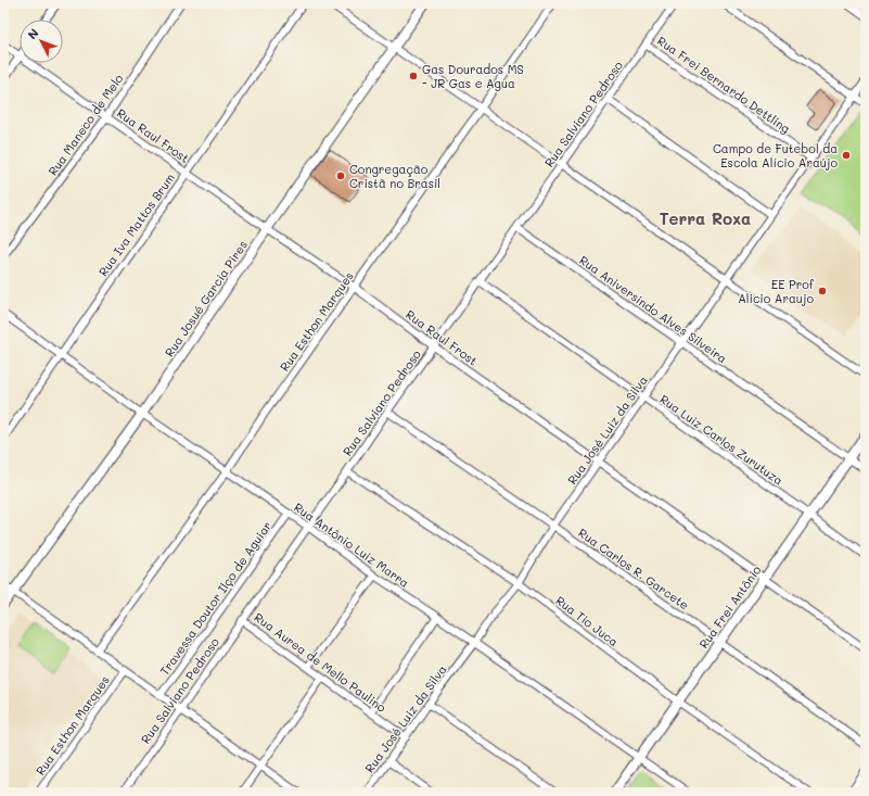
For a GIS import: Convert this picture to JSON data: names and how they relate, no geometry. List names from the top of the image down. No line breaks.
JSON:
{"streets":{"street":["Rua Frei Bernardo Dettling","Rua Salviano Pedroso","Rua Maneco de Melo","Rua Raul Frost","Rua Iva Mattos Brum","Rua Josué Garcia Pires","Rua Aniversindo Alves Silveira","Rua Esthon Marques","Rua José Luiz da Silva","Rua Luiz Carlos Zurutuza","Rua Antônio Luiz Marra","Rua Carlos R. Garcete","Travessa Doutor Ilço de Aguiar","Rua Frei Antônio","Rua Tio Juca","Rua Aurea de Mello Paulino"]},"crossings":[["Rua Frei Bernardo Dettling","Rua Salviano Pedroso"],["Rua Frei Bernardo Dettling","Rua José Luiz da Silva"],["Rua Salviano Pedroso","Rua Raul Frost"],["Rua Salviano Pedroso","Rua Aniversindo Alves Silveira"],["Rua Salviano Pedroso","Rua Luiz Carlos Zurutuza"],["Rua Salviano Pedroso","Rua Antônio Luiz Marra"],["Rua Salviano Pedroso","Rua Carlos R. Garcete"],["Rua Salviano Pedroso","Rua Tio Juca"],["Rua Salviano Pedroso","Rua Aurea de Mello Paulino"],["Rua Maneco de Melo","Rua Raul Frost"],["Rua Raul Frost","Rua Iva Mattos Brum"],["Rua Raul Frost","Rua Josué Garcia Pires"],["Rua Raul Frost","Rua Esthon Marques"],["Rua Raul Frost","Rua José Luiz da Silva"],["Rua Raul Frost","Rua Frei Antônio"],["Rua Iva Mattos Brum","Rua Antônio Luiz Marra"],["Rua Josué Garcia Pires","Rua Antônio Luiz Marra"],["Rua Aniversindo Alves Silveira","Rua José Luiz da Silva"],["Rua Aniversindo Alves Silveira","Rua Frei Antônio"],["Rua Esthon Marques","Rua Antônio Luiz Marra"],["Rua José Luiz da Silva","Rua Luiz Carlos Zurutuza"],["Rua José Luiz da Silva","Rua Antônio Luiz Marra"],["Rua José Luiz da Silva","Rua Carlos R. Garcete"],["Rua José Luiz da Silva","Rua Tio Juca"],["Rua José Luiz da Silva","Rua Aurea de Mello Paulino"],["Rua Luiz Carlos Zurutuza","Rua Frei Antônio"],["Rua Antônio Luiz Marra","Travessa Doutor Ilço de Aguiar"],["Rua Antônio Luiz Marra","Rua Frei Antônio"],["Rua Carlos R. Garcete","Rua Frei Antônio"],["Rua Frei Antônio","Rua Tio Juca"]],"districts":["Terra Roxa"],"places":["Gas Dourados MS - JR Gas e Agua","Campo de Futebol da Escola Alício Araújo","Congregação Cristã no Brasil","EE Prof Alicio Araujo"],"north":"top left"}
